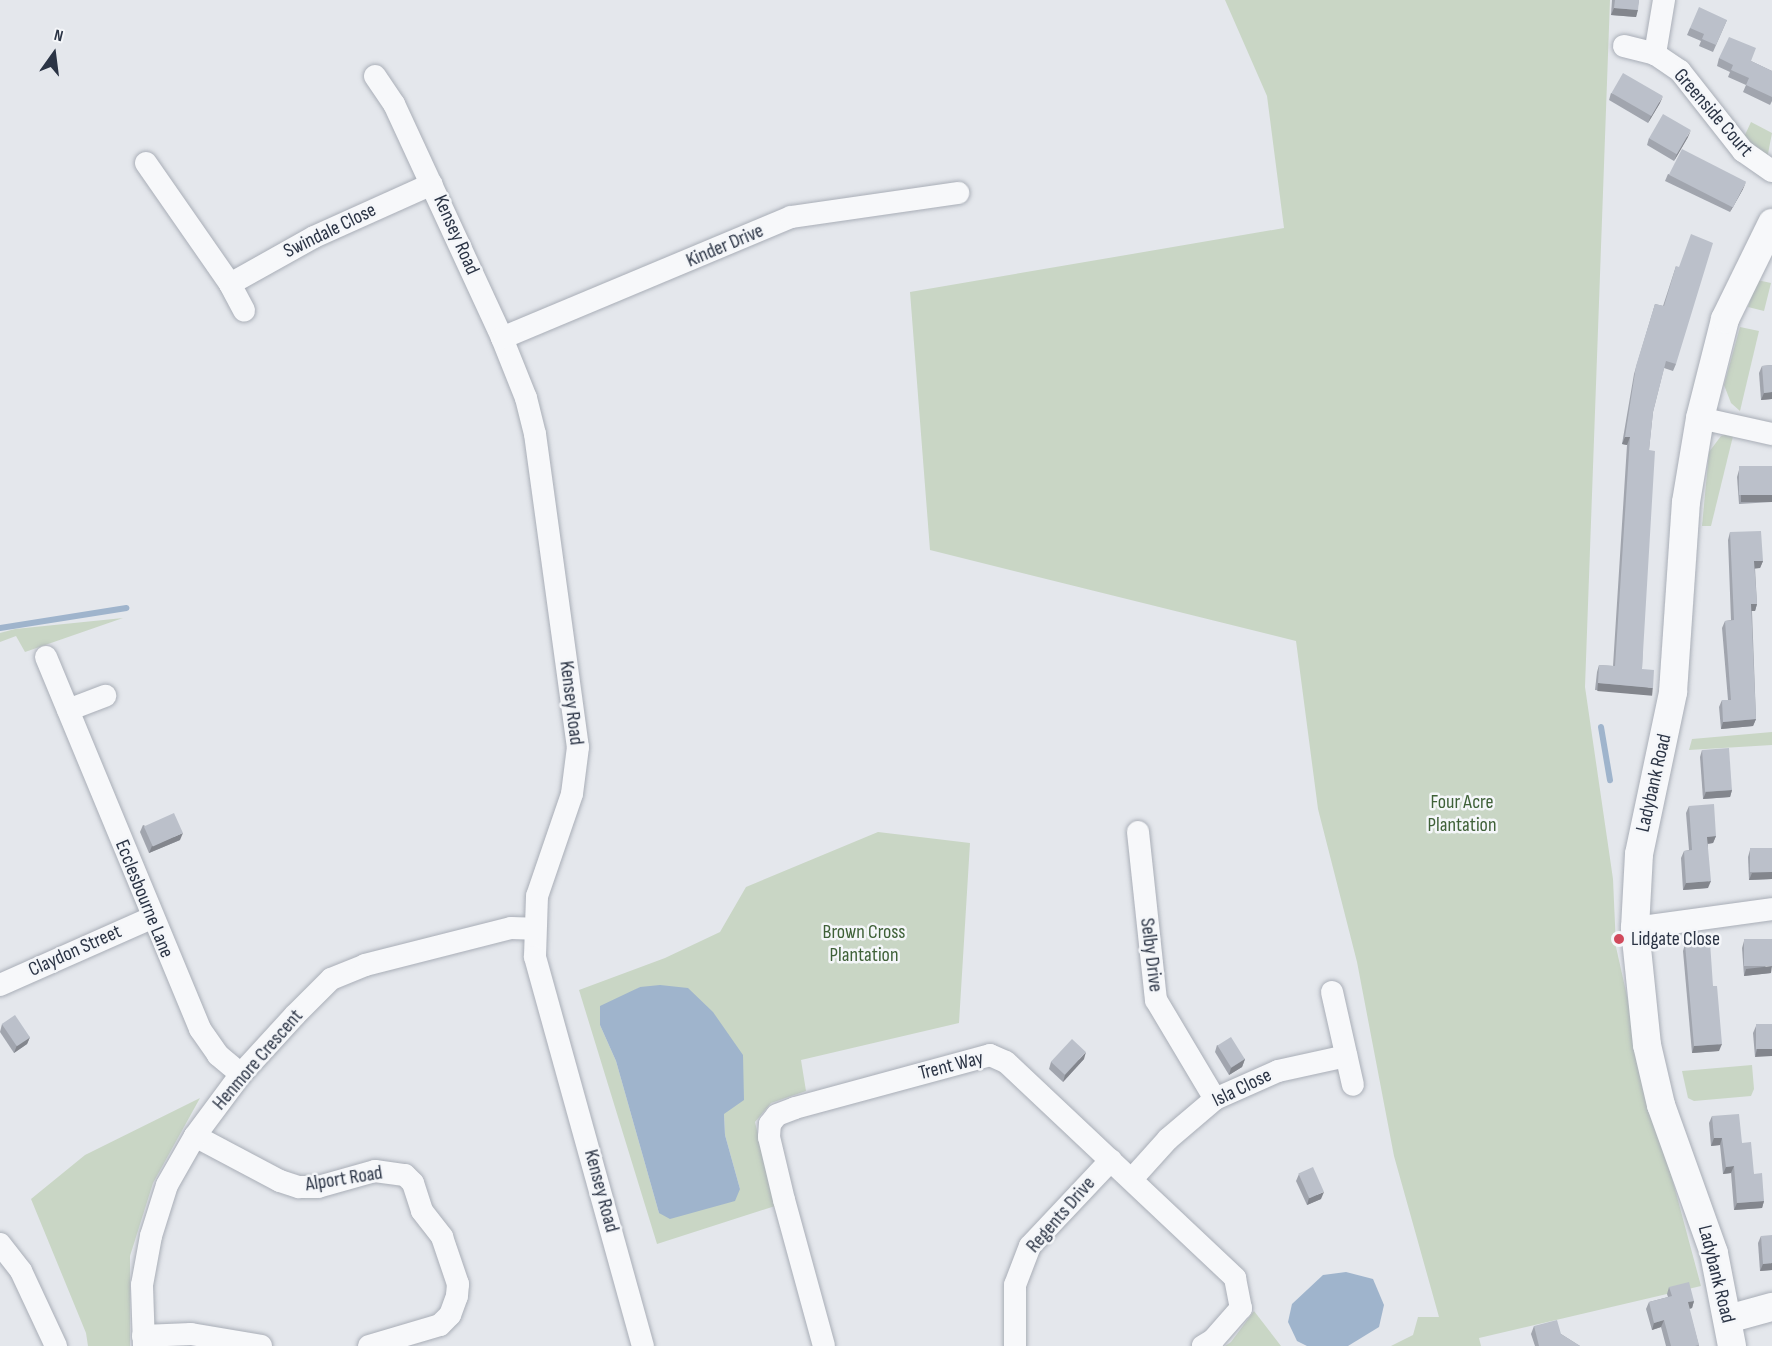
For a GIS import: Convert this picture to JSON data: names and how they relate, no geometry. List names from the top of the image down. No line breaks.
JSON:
{"streets":{"street":["Greenside Court","Swindale Close","Kensey Road","Kinder Drive","Ladybank Road","Ecclesbourne Lane","Claydon Street","Selby Drive","Henmore Crescent","Trent Way","Isla Close","Alport Road","Regents Drive"]},"crossings":[["Swindale Close","Kensey Road"],["Kensey Road","Kinder Drive"],["Kensey Road","Henmore Crescent"],["Ecclesbourne Lane","Claydon Street"],["Ecclesbourne Lane","Henmore Crescent"],["Selby Drive","Isla Close"],["Henmore Crescent","Alport Road"],["Trent Way","Isla Close"],["Trent Way","Regents Drive"]],"parks":["Four Acre Plantation","Brown Cross Plantation"],"places":["Lidgate Close"],"north":"top"}
